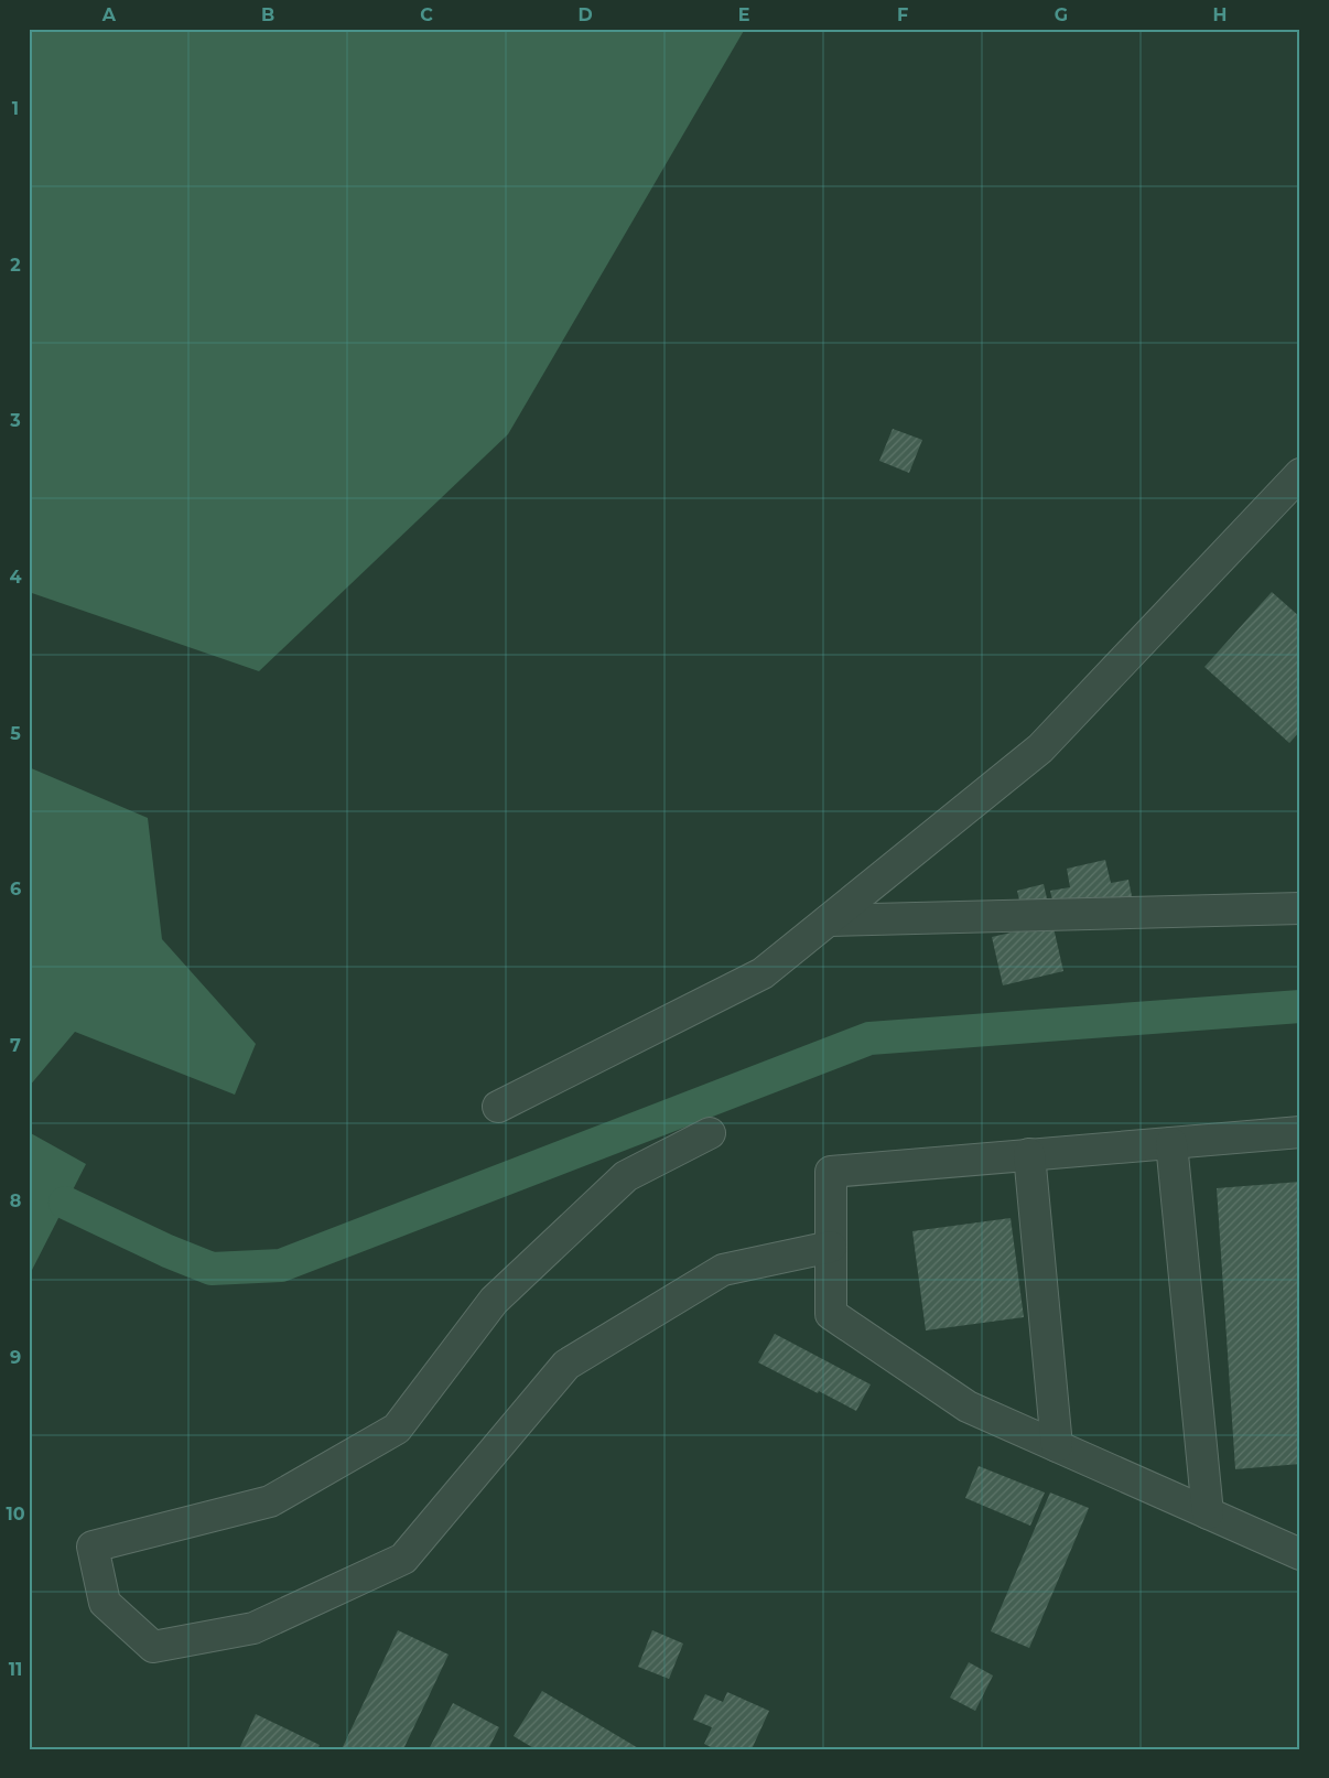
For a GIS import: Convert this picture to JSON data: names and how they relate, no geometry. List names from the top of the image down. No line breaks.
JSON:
{"grid":{"columns":["A","B","C","D","E","F","G","H"],"rows":["1","2","3","4","5","6","7","8","9","10","11"]}}
